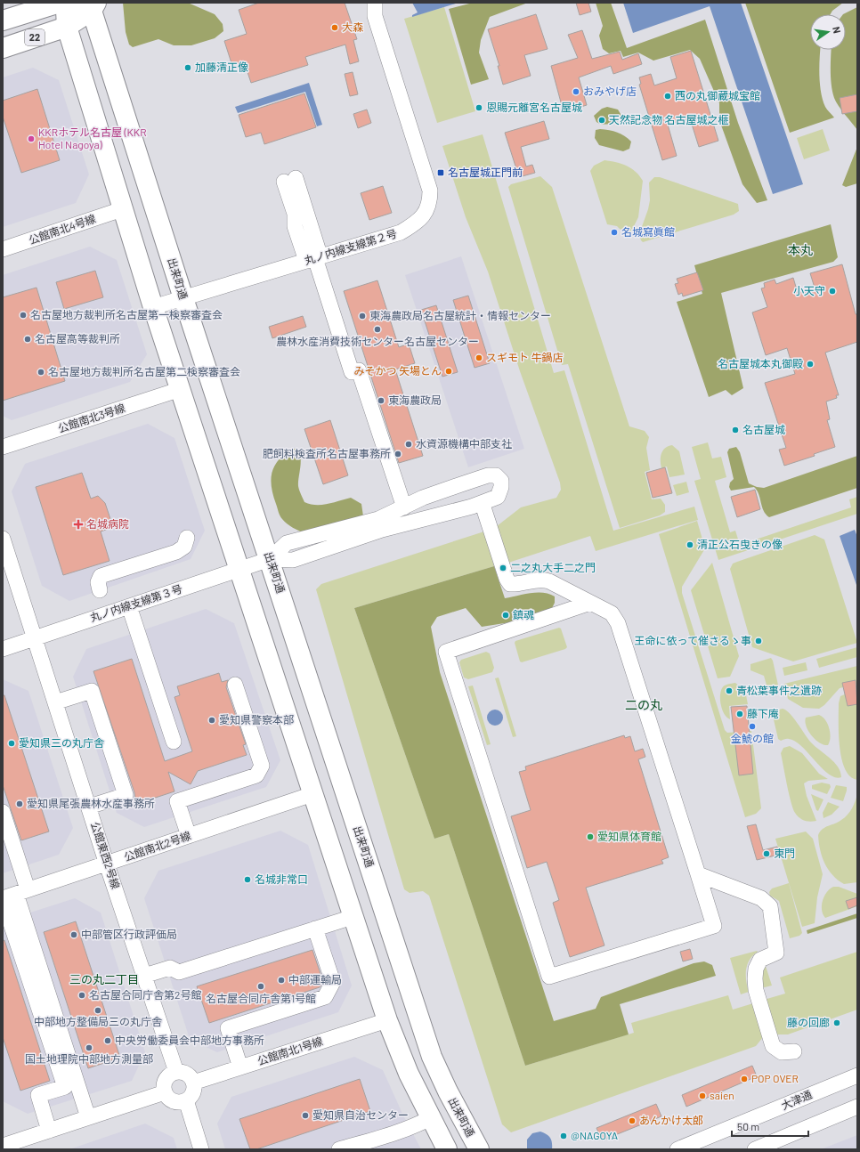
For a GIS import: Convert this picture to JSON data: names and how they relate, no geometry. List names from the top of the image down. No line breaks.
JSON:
{"streets":{"main road":["22","出来町通"],"street":["公館南北4号線","丸ノ内線支線第２号","公館南北3号線","丸ノ内線支線第３号","公館南北2号線","公館東西2号線","公館南北1号線","大津通"]},"crossings":[["22","出来町通"],["丸ノ内線支線第２号","出来町通"],["出来町通","丸ノ内線支線第３号"],["丸ノ内線支線第３号","公館東西2号線"],["公館南北2号線","公館東西2号線"],["公館東西2号線","公館南北1号線"]],"districts":["本丸","二の丸","三の丸二丁目"],"places":{"other":["大森","加藤清正像","おみやげ店","西の丸御蔵城宝館","恩賜元離宮名古屋城","天然記念物 名古屋城之榧","KKRホテル名古屋 (KKR Hotel Nagoya)","名城寫眞館","小天守","名古屋地方裁判所名古屋第一検察審査会","東海農政局名古屋統計・情報センター","農林水産消費技術センター名古屋センター","名古屋高等裁判所","スギモト 牛鍋店","名古屋城本丸御殿","みそかつ 矢場とん","名古屋地方裁判所名古屋第二検察審査会","東海農政局","名古屋城","水資源機構中部支社","肥飼料検査所名古屋事務所","清正公石曳きの像","二之丸大手二之門","鎮魂","王命に依って催さるゝ事","青松葉事件之遺跡","藤下庵","愛知県警察本部","金鯱の館","愛知県三の丸庁舎","愛知県尾張農林水産事務所","愛知県体育館","東門","名城非常口","中部管区行政評価局","中部運輸局","名古屋合同庁舎第1号館","名古屋合同庁舎第2号館","中部地方整備局三の丸庁舎","藤の回廊","中央労働委員会中部地方事務所","国土地理院中部地方測量部","POP OVER","saien","愛知県自治センター","あんかけ太郎","@NAGOYA"],"transit":["名古屋城正門前"],"health":["名城病院"]},"scale_bar":"50 m","north":"right"}
